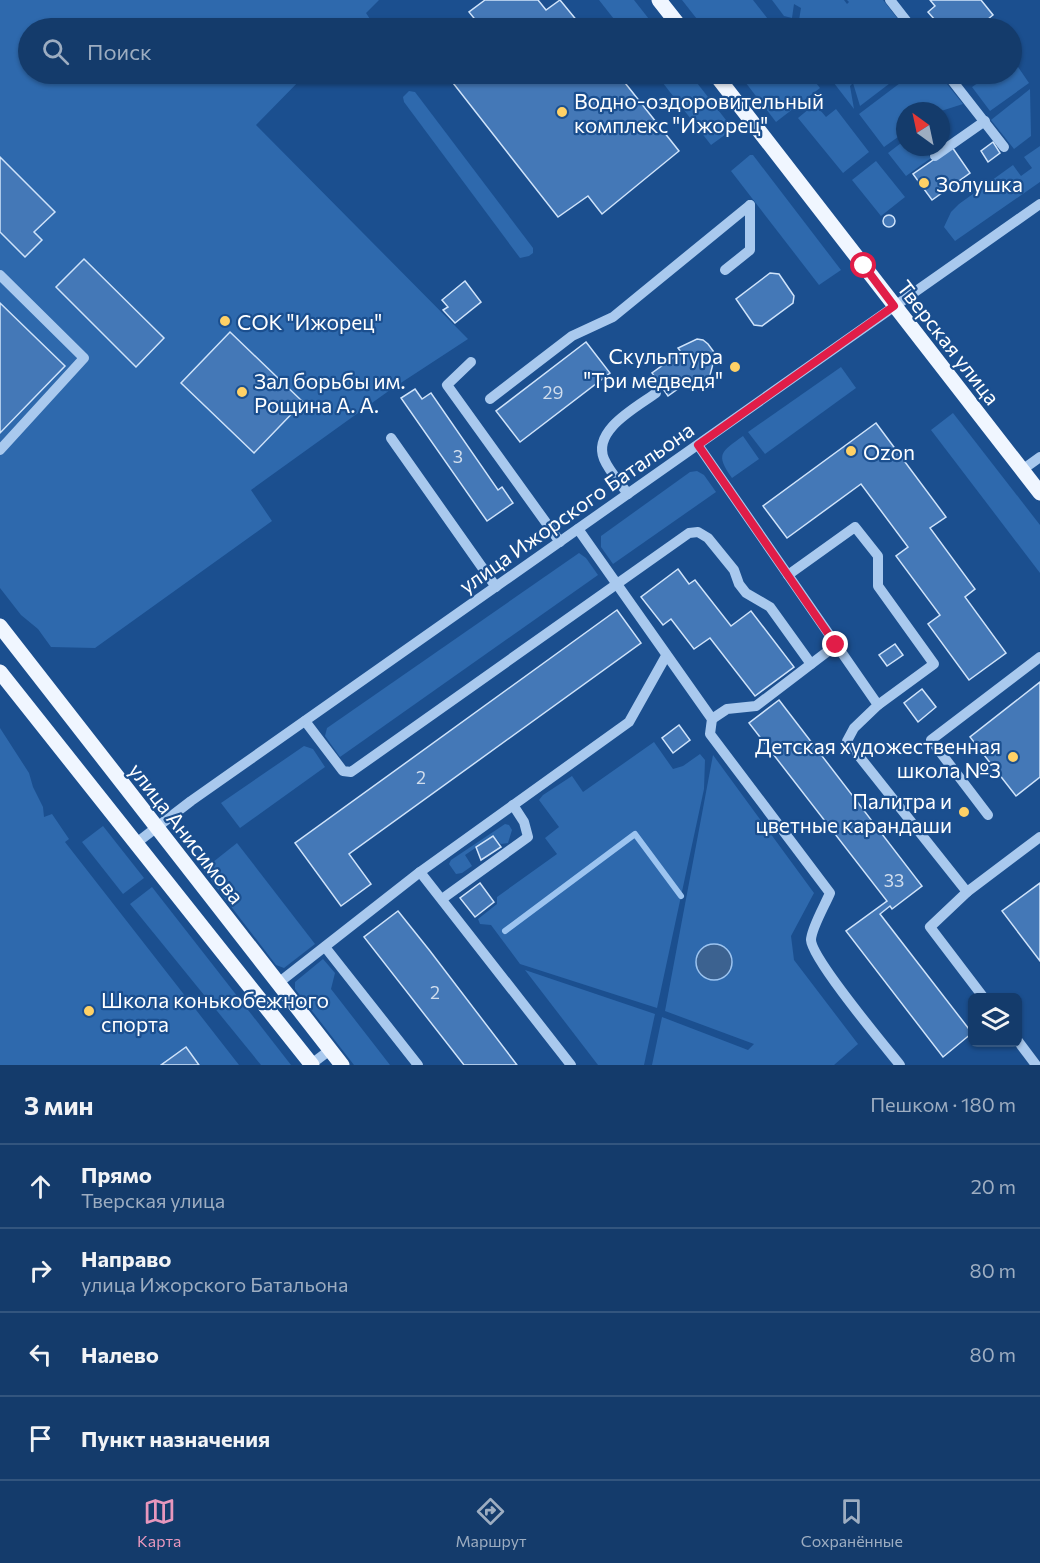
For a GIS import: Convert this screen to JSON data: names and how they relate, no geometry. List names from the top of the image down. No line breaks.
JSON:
{"streets":{"main road":["Тверская улица","улица Анисимова"],"street":["улица Ижорского Батальона"]},"crossings":[["Тверская улица","улица Ижорского Батальона"],["улица Ижорского Батальона","улица Анисимова"]],"places":["Водно-оздоровительный комплекс \"Ижорец\"","Золушка","СОК \"Ижорец\"","Скульптура \"Три медведя\"","Зал борьбы им. Рощина А. А.","Ozon","Детская художественная школа №3","Палитра и цветные карандаши","Школа конькобежного спорта"],"house_numbers":["29","3","2","33","2"],"north":"top left","page":{"search":"Поиск","heading":["3 мин","Пешком · 180 m"],"list":[["Прямо","Тверская улица","20 m"],["Направо","улица Ижорского Батальона","80 m"],["Налево","80 m"],"Пункт назначения"],"nav":["Карта","Маршрут","Сохранённые"]}}
